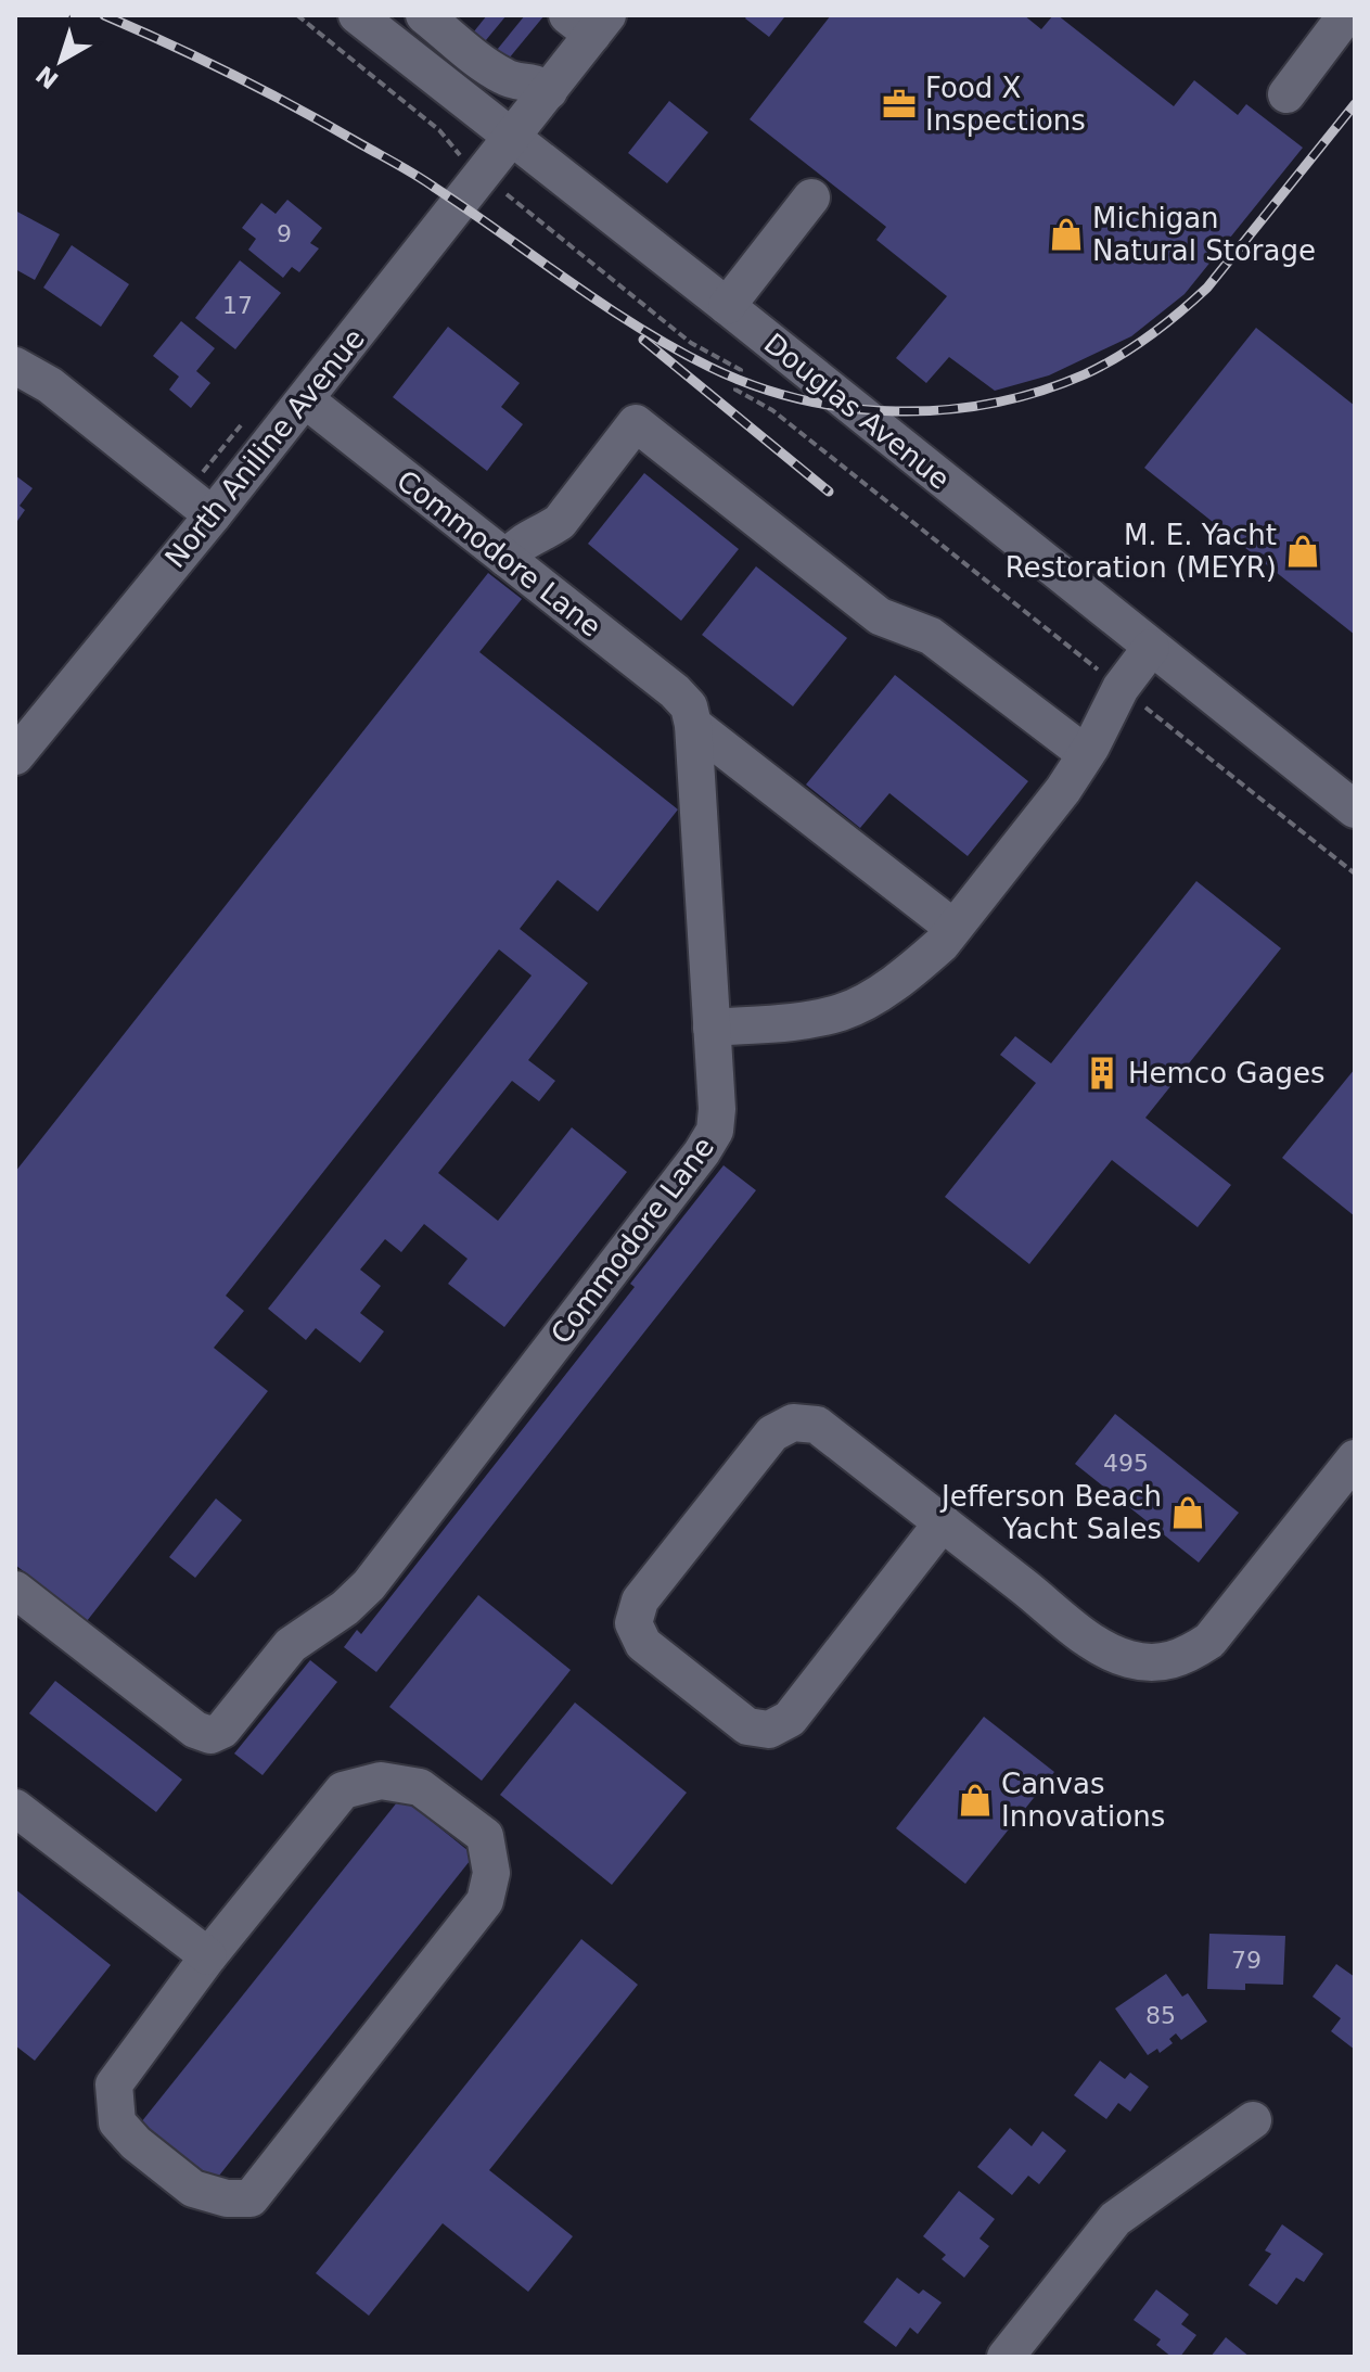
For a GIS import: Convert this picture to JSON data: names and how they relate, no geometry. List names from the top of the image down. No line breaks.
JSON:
{"streets":{"street":["Douglas Avenue","North Aniline Avenue","Commodore Lane"]},"crossings":[["Douglas Avenue","North Aniline Avenue"],["North Aniline Avenue","Commodore Lane"]],"places":{"office":["Food X Inspections"],"shop":["Michigan Natural Storage","M. E. Yacht Restoration (MEYR)","Jefferson Beach Yacht Sales","Canvas Innovations"],"building":["Hemco Gages"]},"house_numbers":["9","17","495","79","85"],"north":"bottom left"}
